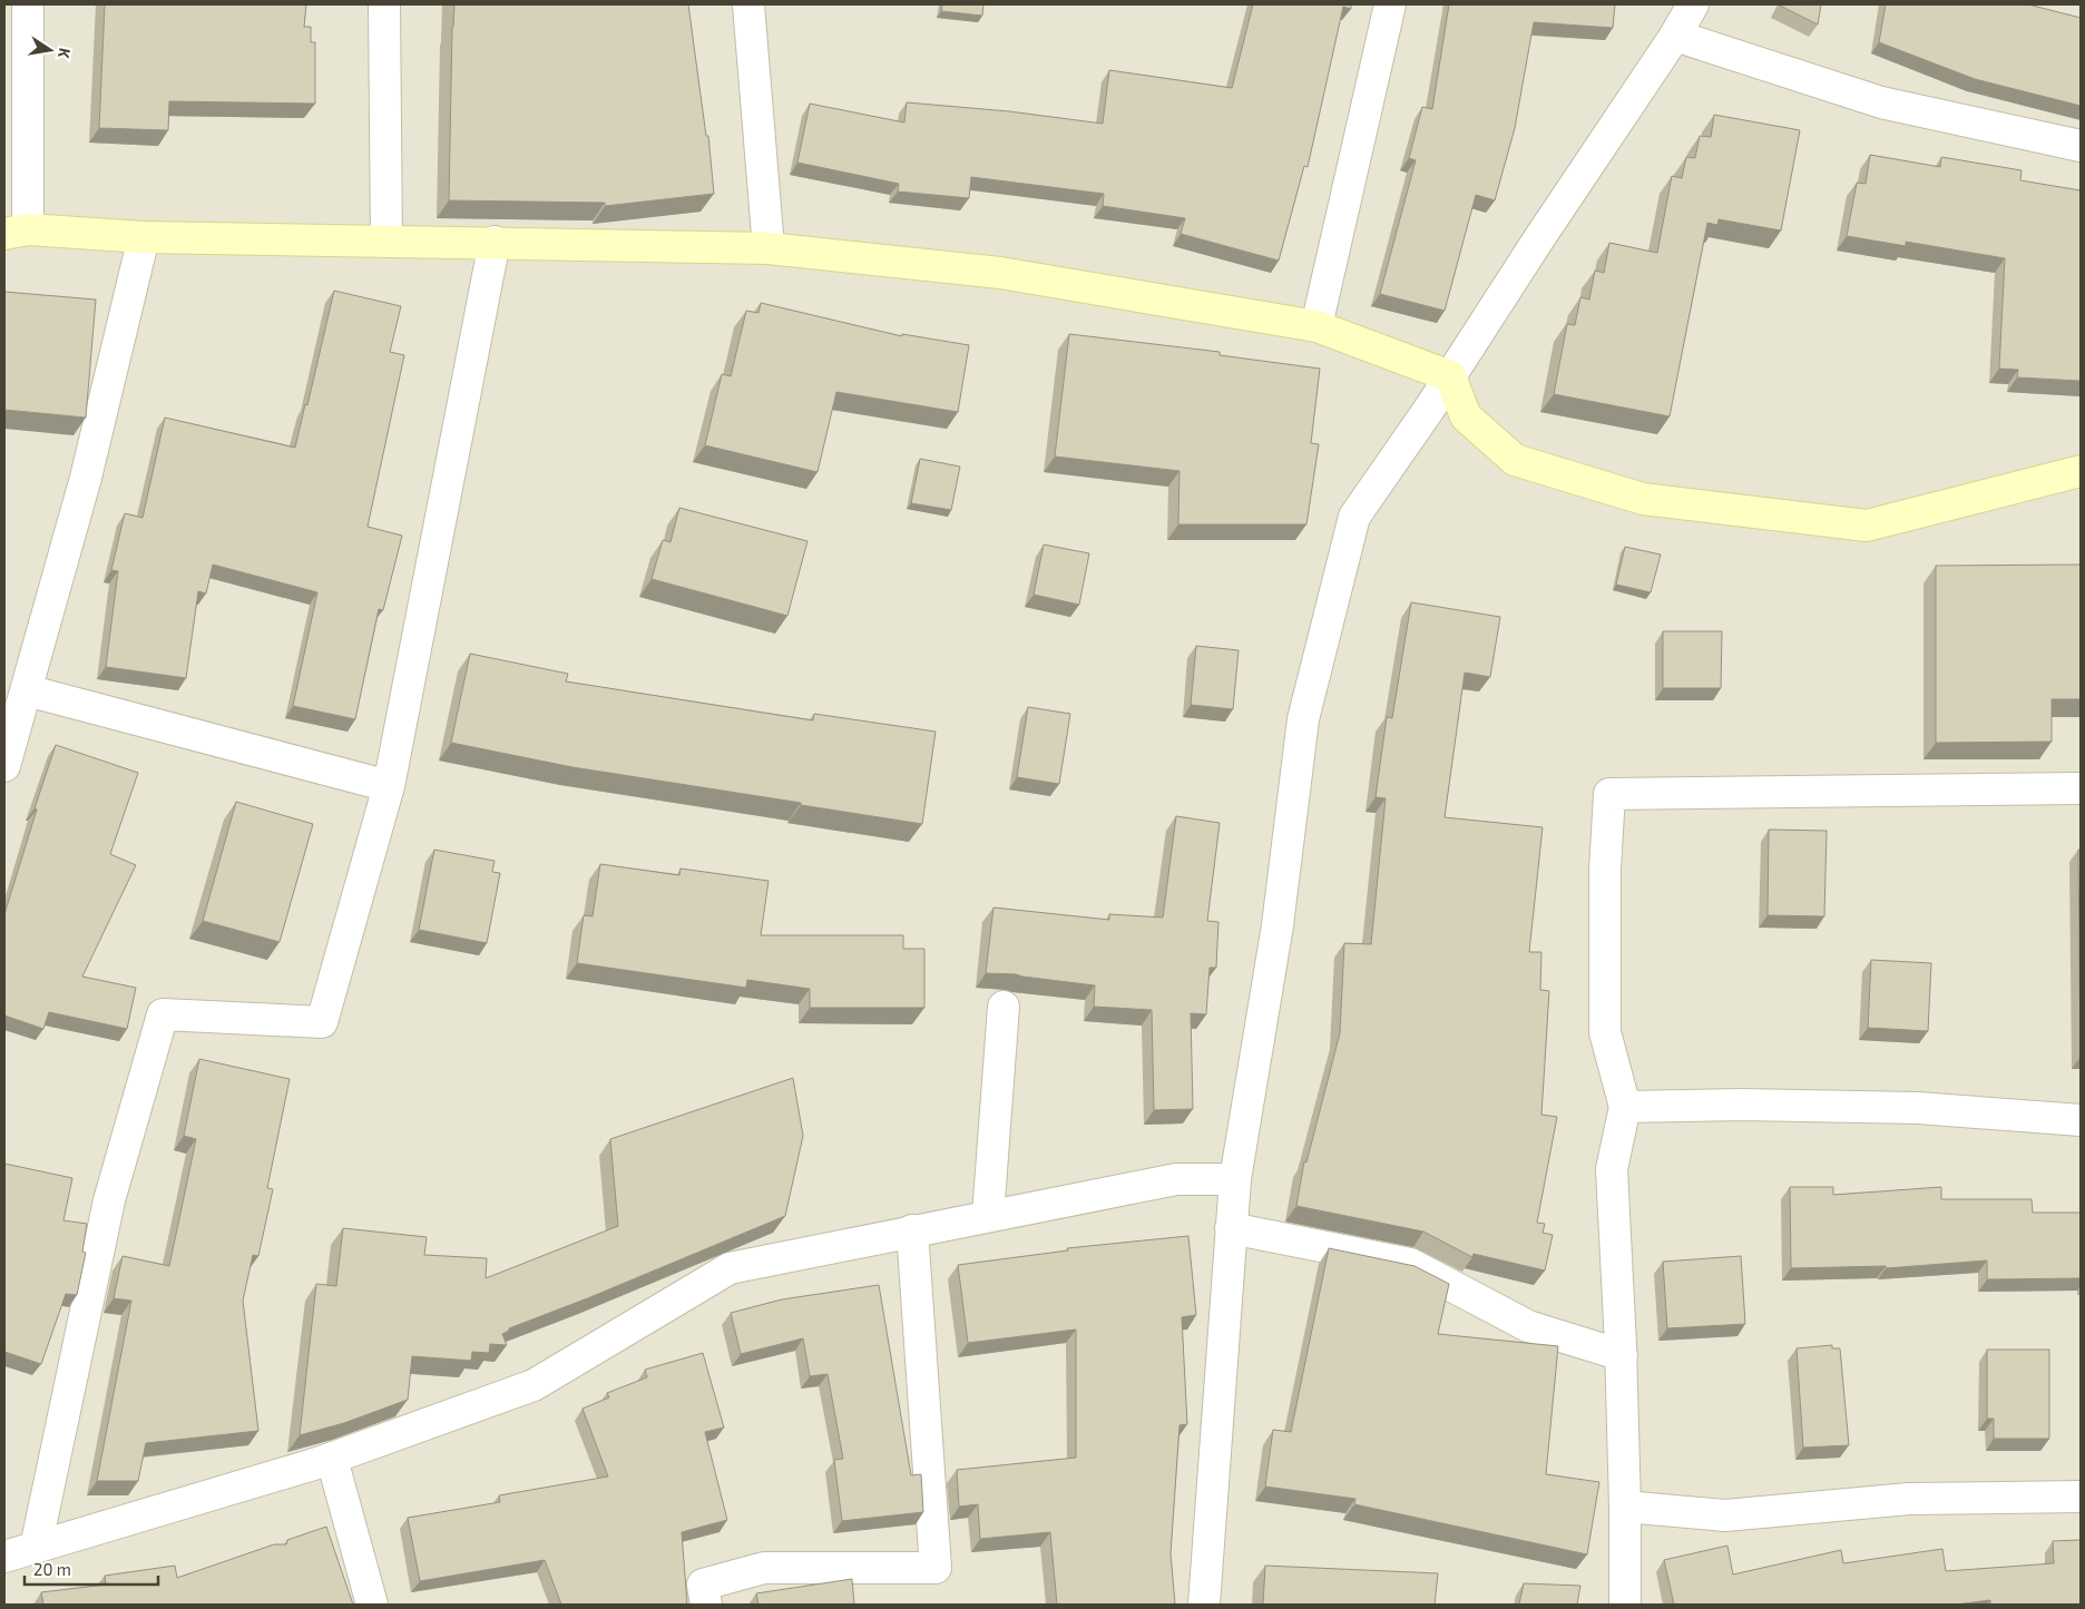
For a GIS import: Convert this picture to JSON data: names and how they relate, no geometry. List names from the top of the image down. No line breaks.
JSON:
{"scale_bar":"20 m","north":"right"}
